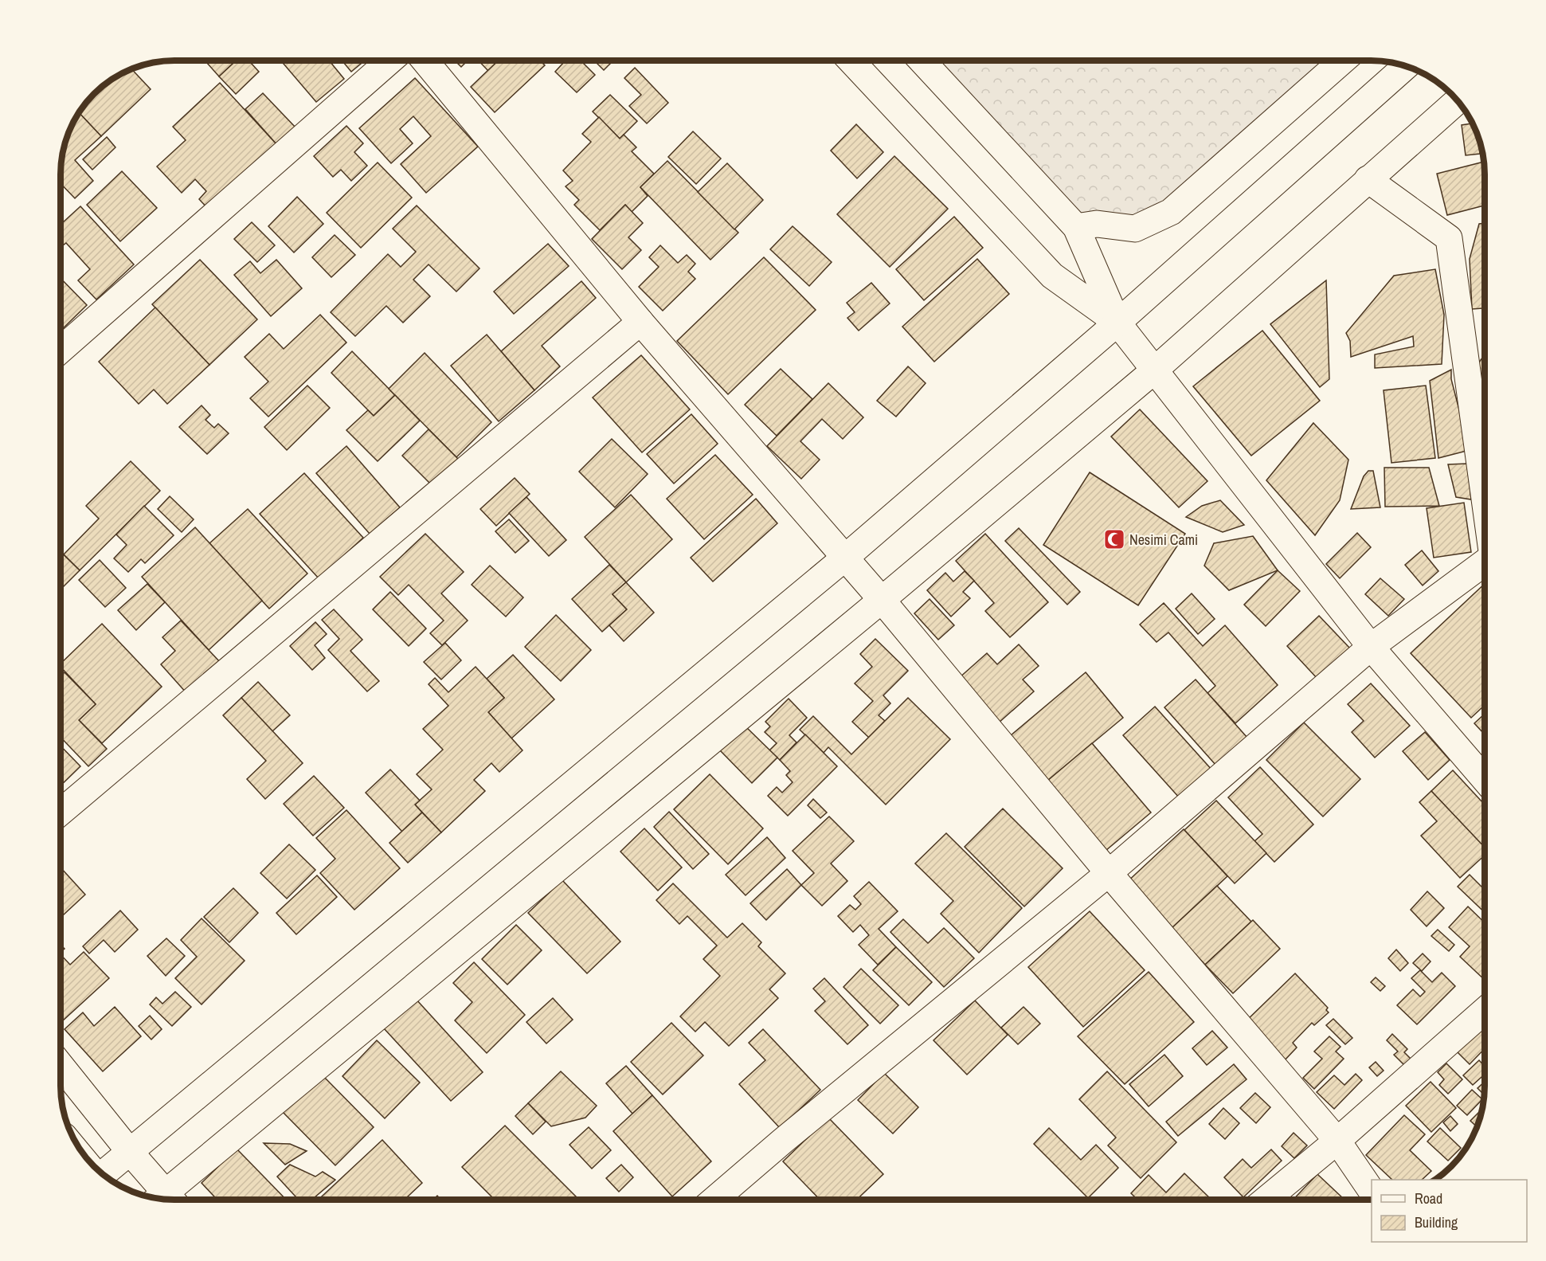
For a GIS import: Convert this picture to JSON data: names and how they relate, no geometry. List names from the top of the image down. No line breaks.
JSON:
{"places":{"mosque":["Nesimi Cami"]},"legend":["Road","Building"]}
